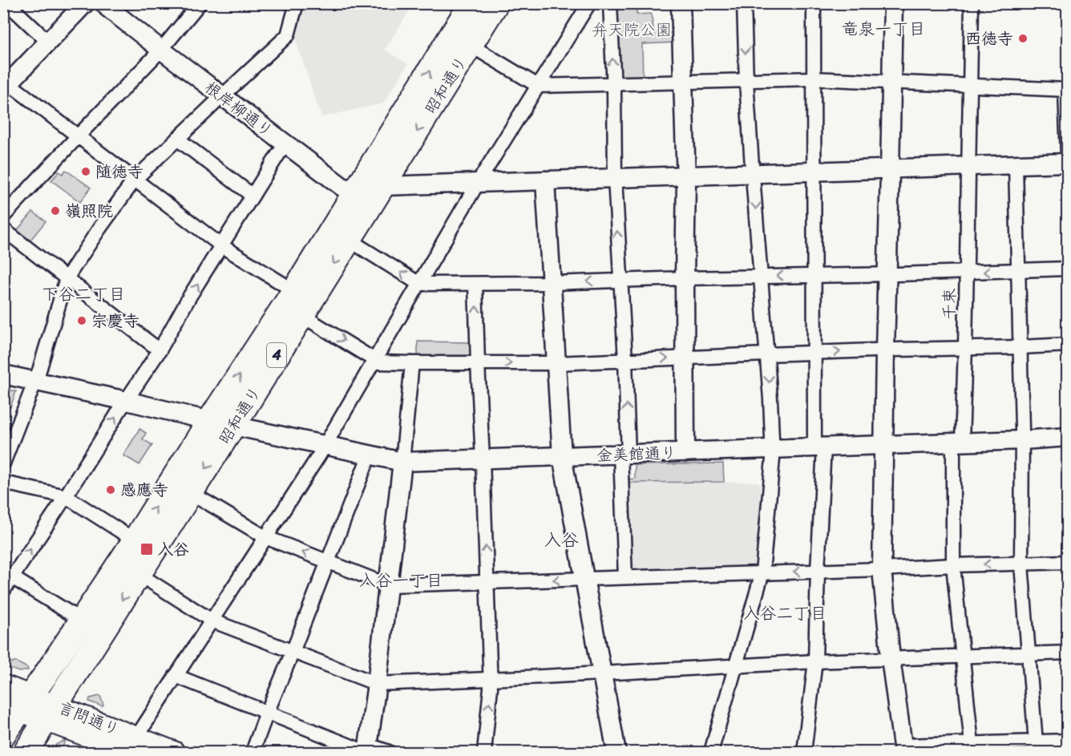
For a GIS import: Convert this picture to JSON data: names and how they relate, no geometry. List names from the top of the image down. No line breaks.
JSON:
{"streets":{"highway":["昭和通り","4"],"main road":["言問通り"],"street":["根岸柳通り","千束","金美館通り"]},"crossings":[["昭和通り","根岸柳通り"],["昭和通り","金美館通り"],["昭和通り","言問通り"],["千束","金美館通り"]],"districts":["竜泉一丁目","下谷二丁目","入谷","入谷一丁目","入谷二丁目"],"parks":["弁天院公園"],"places":{"other":["西徳寺","随徳寺","嶺照院","宗慶寺","感應寺"],"transit":["入谷"]}}
